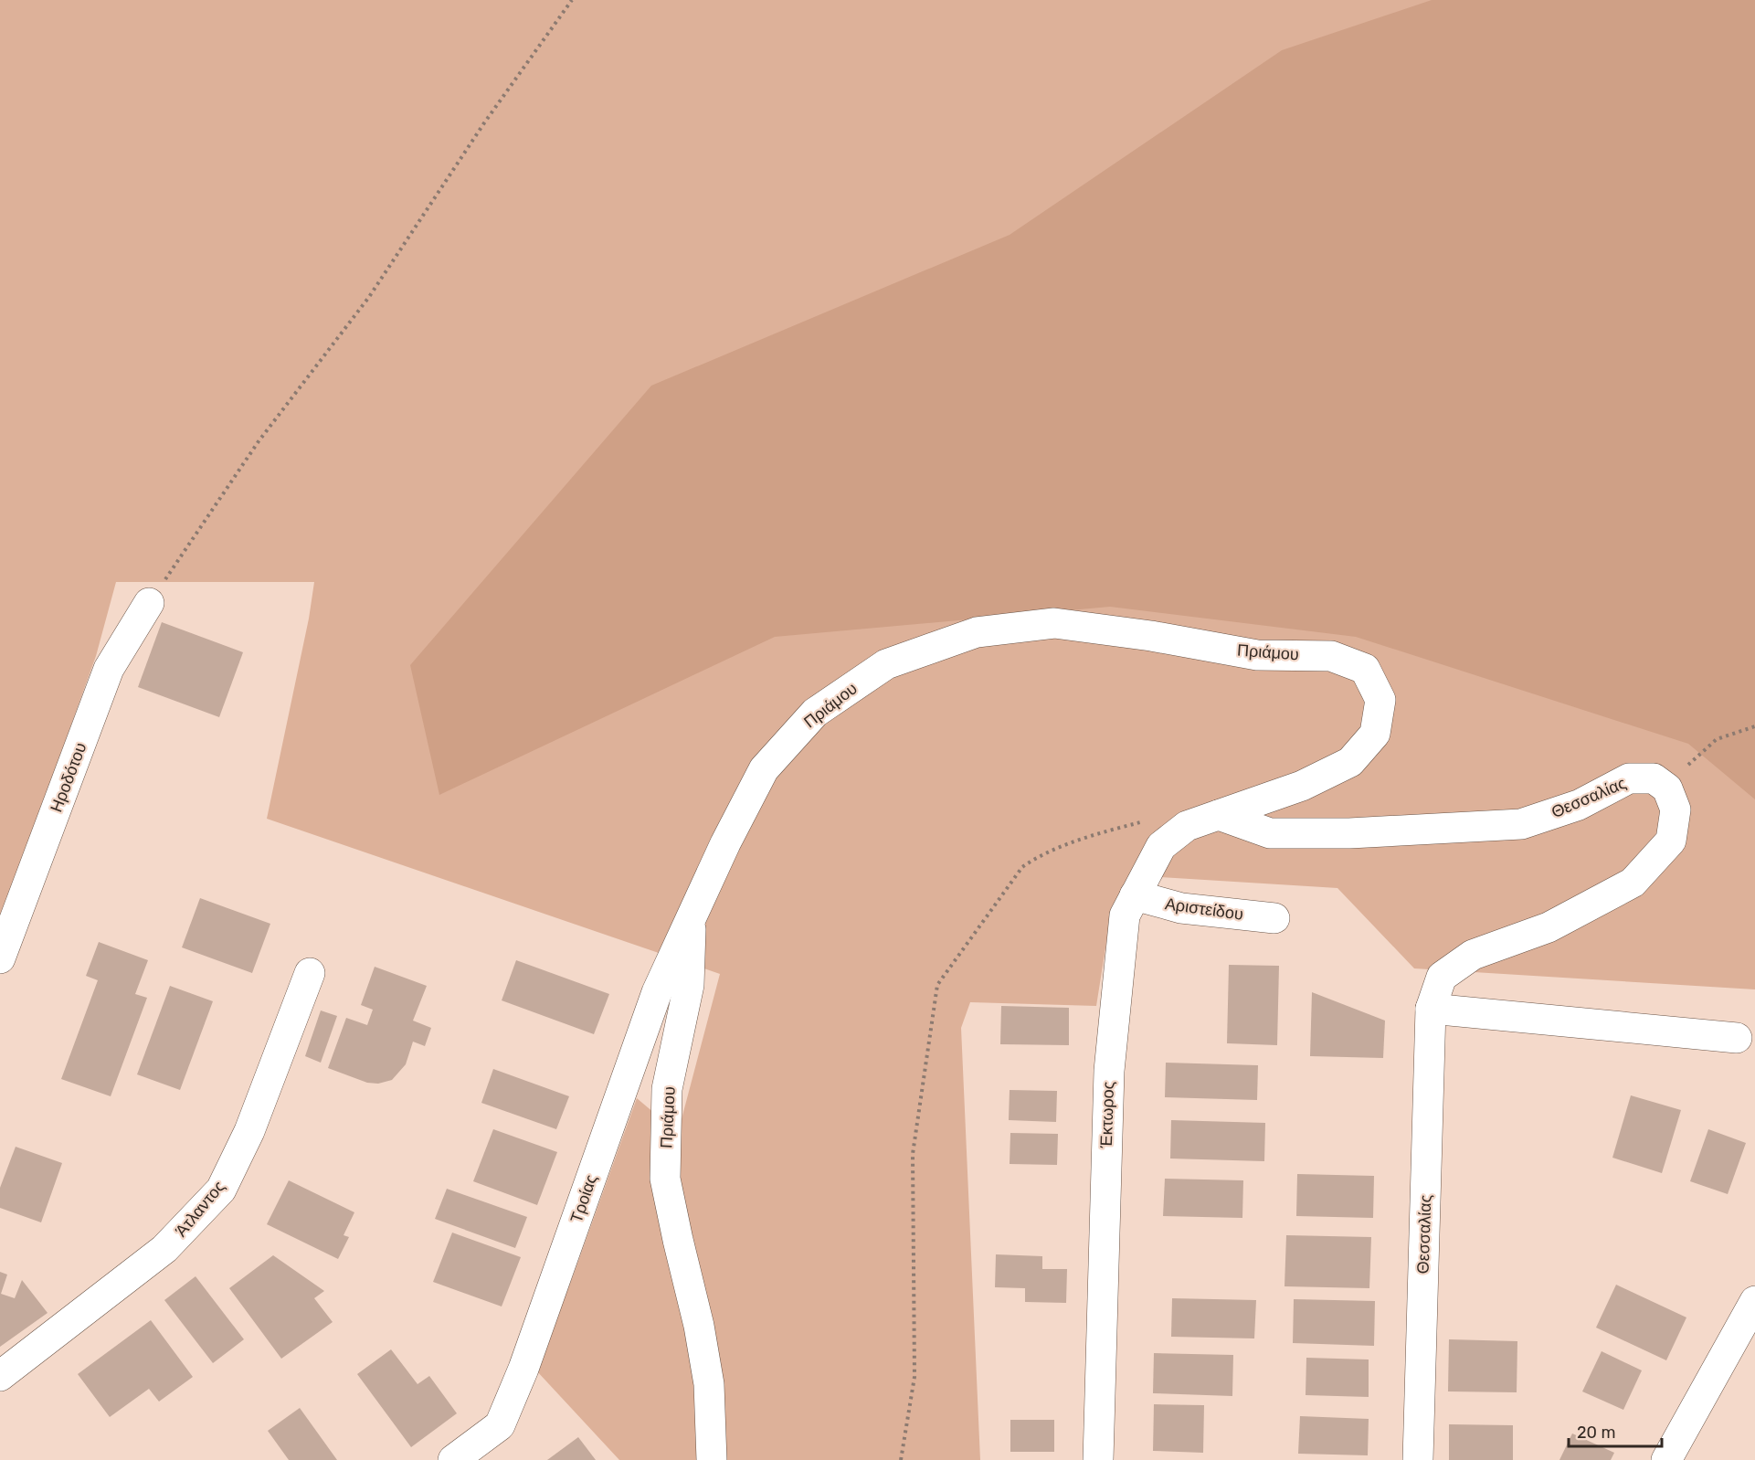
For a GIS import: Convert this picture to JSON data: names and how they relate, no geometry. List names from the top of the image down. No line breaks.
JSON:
{"streets":{"street":["Πριάμου","Ηροδότου","Θεσσαλίας","Αριστείδου","Έκτωρος","Τροίας","Άτλαντος"]},"crossings":[["Πριάμου","Θεσσαλίας"],["Πριάμου","Έκτωρος"],["Πριάμου","Τροίας"],["Θεσσαλίας","Έκτωρος"],["Αριστείδου","Έκτωρος"]],"scale_bar":"20 m"}
